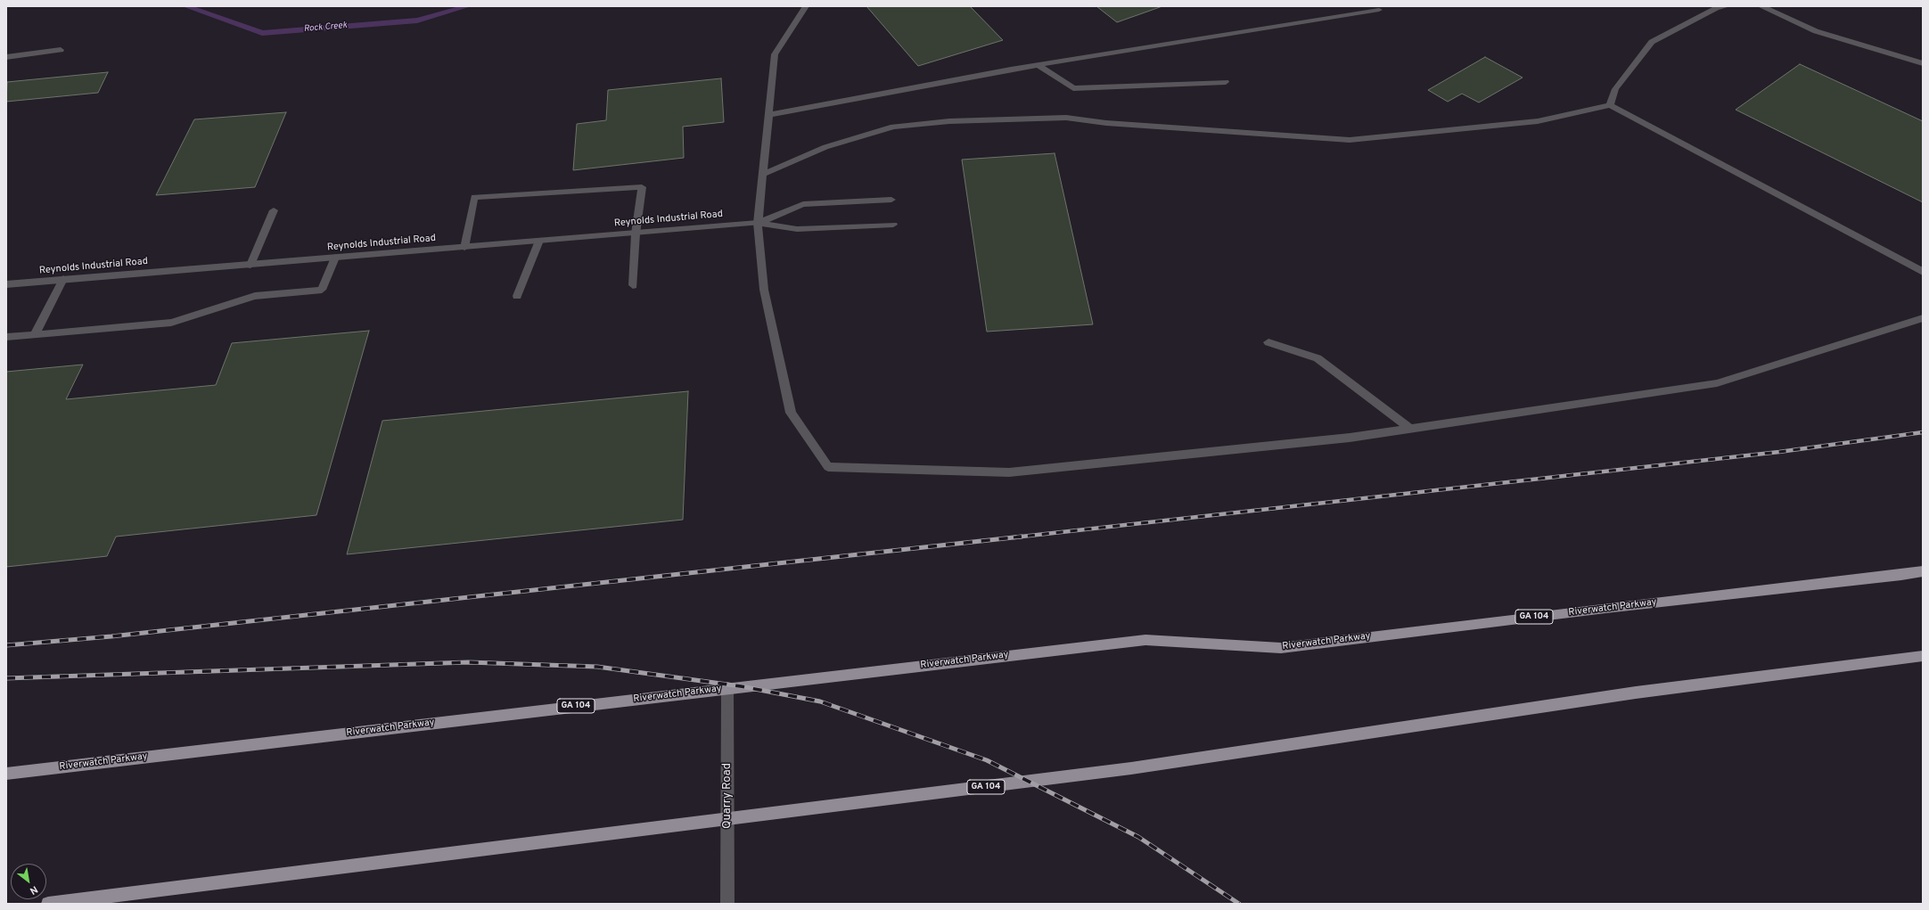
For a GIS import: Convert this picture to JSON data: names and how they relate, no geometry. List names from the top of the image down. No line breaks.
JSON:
{"streets":{"main road":["Riverwatch Parkway","GA 104"],"street":["Reynolds Industrial Road","Quarry Road"]},"crossings":[["Riverwatch Parkway","Quarry Road"],["GA 104","Quarry Road"]],"water":["Rock Creek"],"north":"bottom right"}
